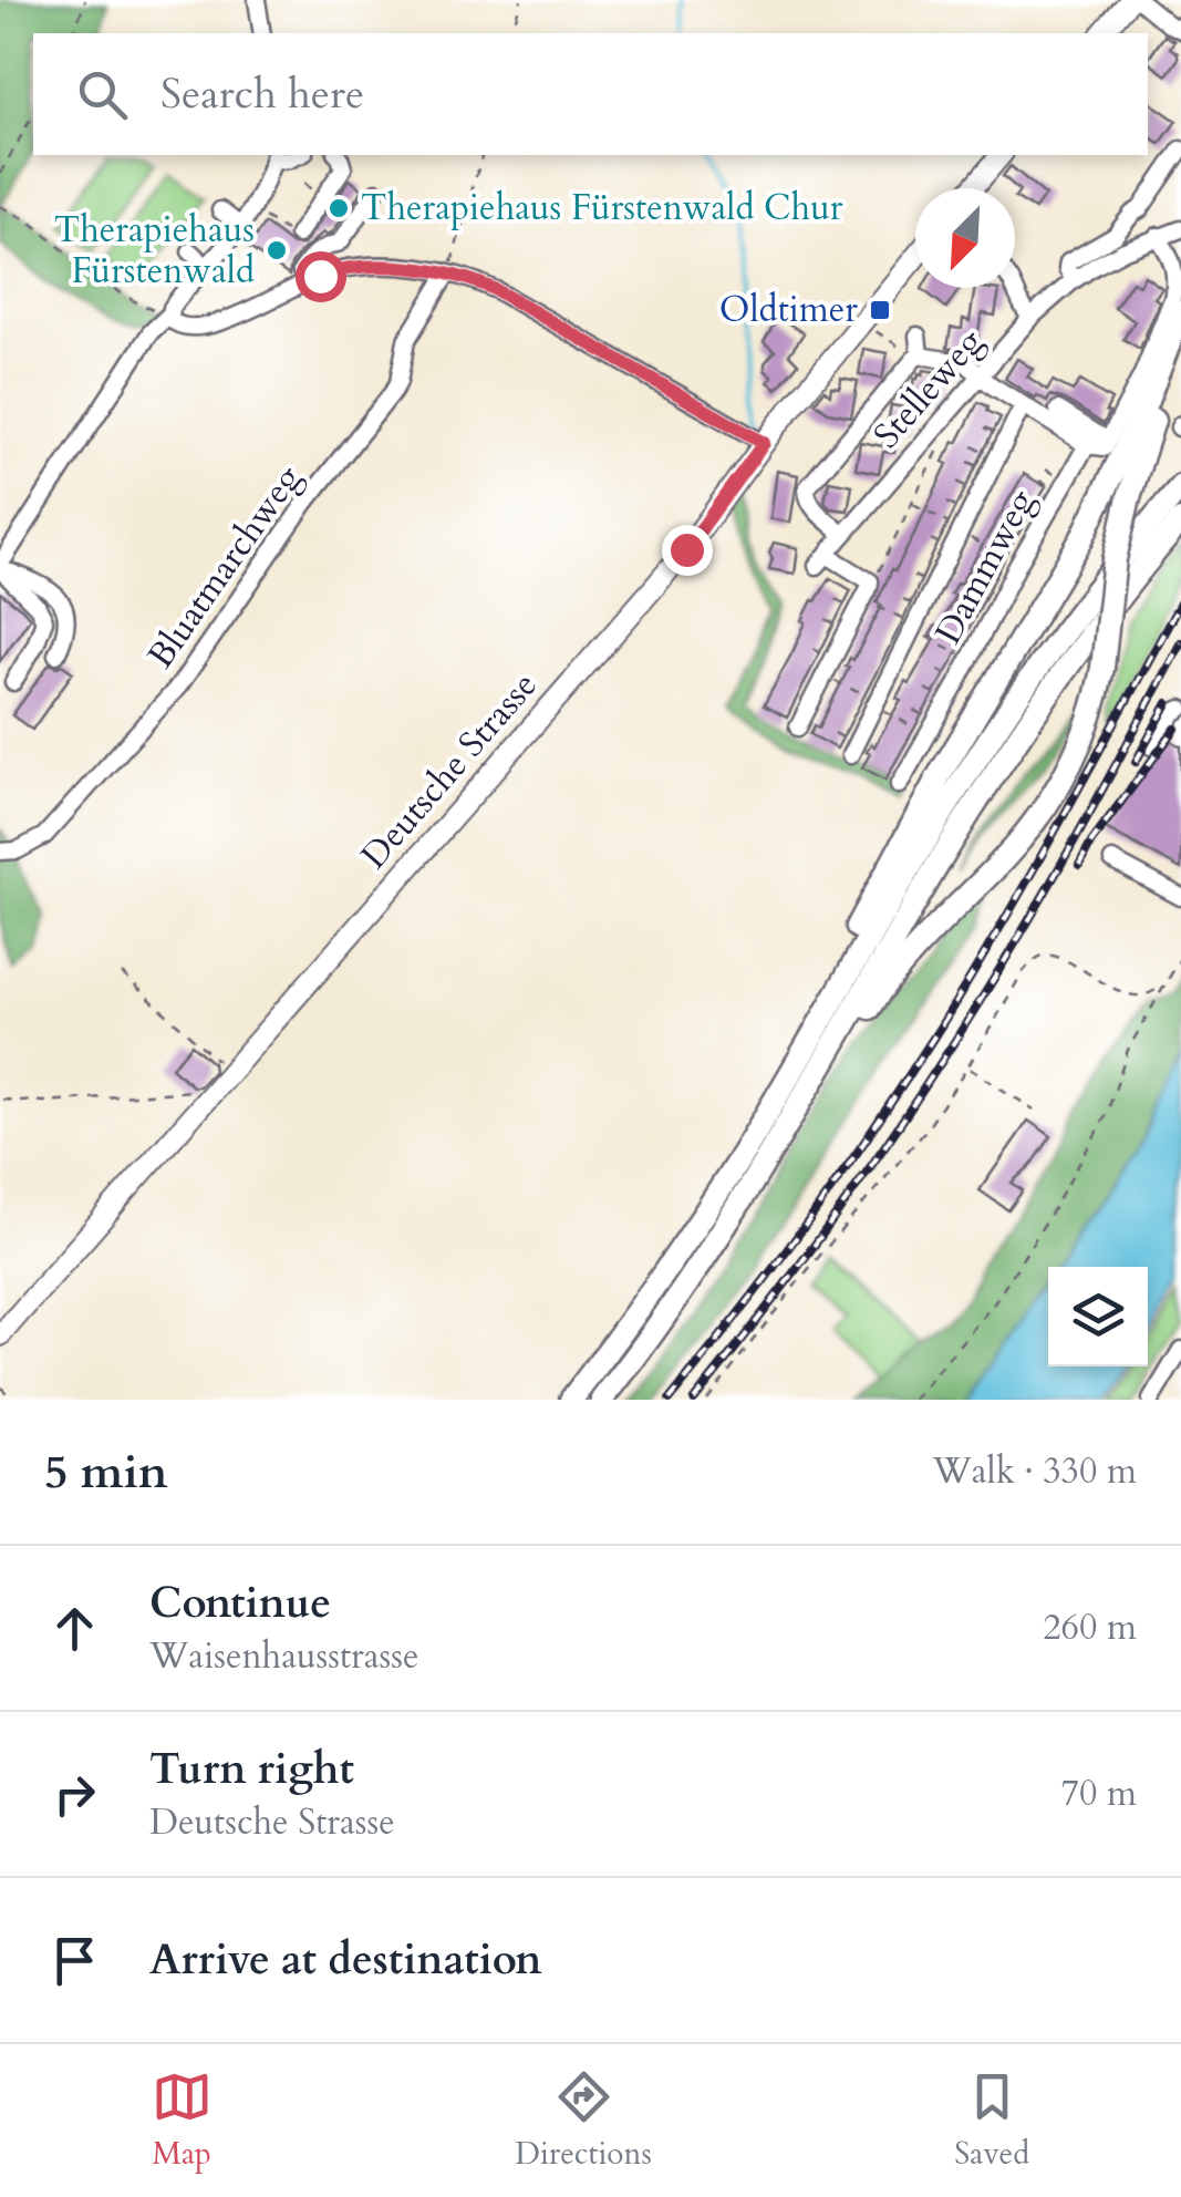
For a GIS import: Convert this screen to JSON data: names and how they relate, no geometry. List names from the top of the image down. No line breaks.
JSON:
{"streets":{"main road":["Deutsche Strasse"],"street":["Stelleweg","Bluatmarchweg","Dammweg"]},"places":{"other":["Therapiehaus Fürstenwald Chur","Therapiehaus Fürstenwald"],"transit":["Oldtimer"]},"north":"bottom left","page":{"search":"Search here","heading":["5 min","Walk · 330 m"],"list":[["Continue","Waisenhausstrasse","260 m"],["Turn right","Deutsche Strasse","70 m"],"Arrive at destination"],"nav":["Map","Directions","Saved"]}}
